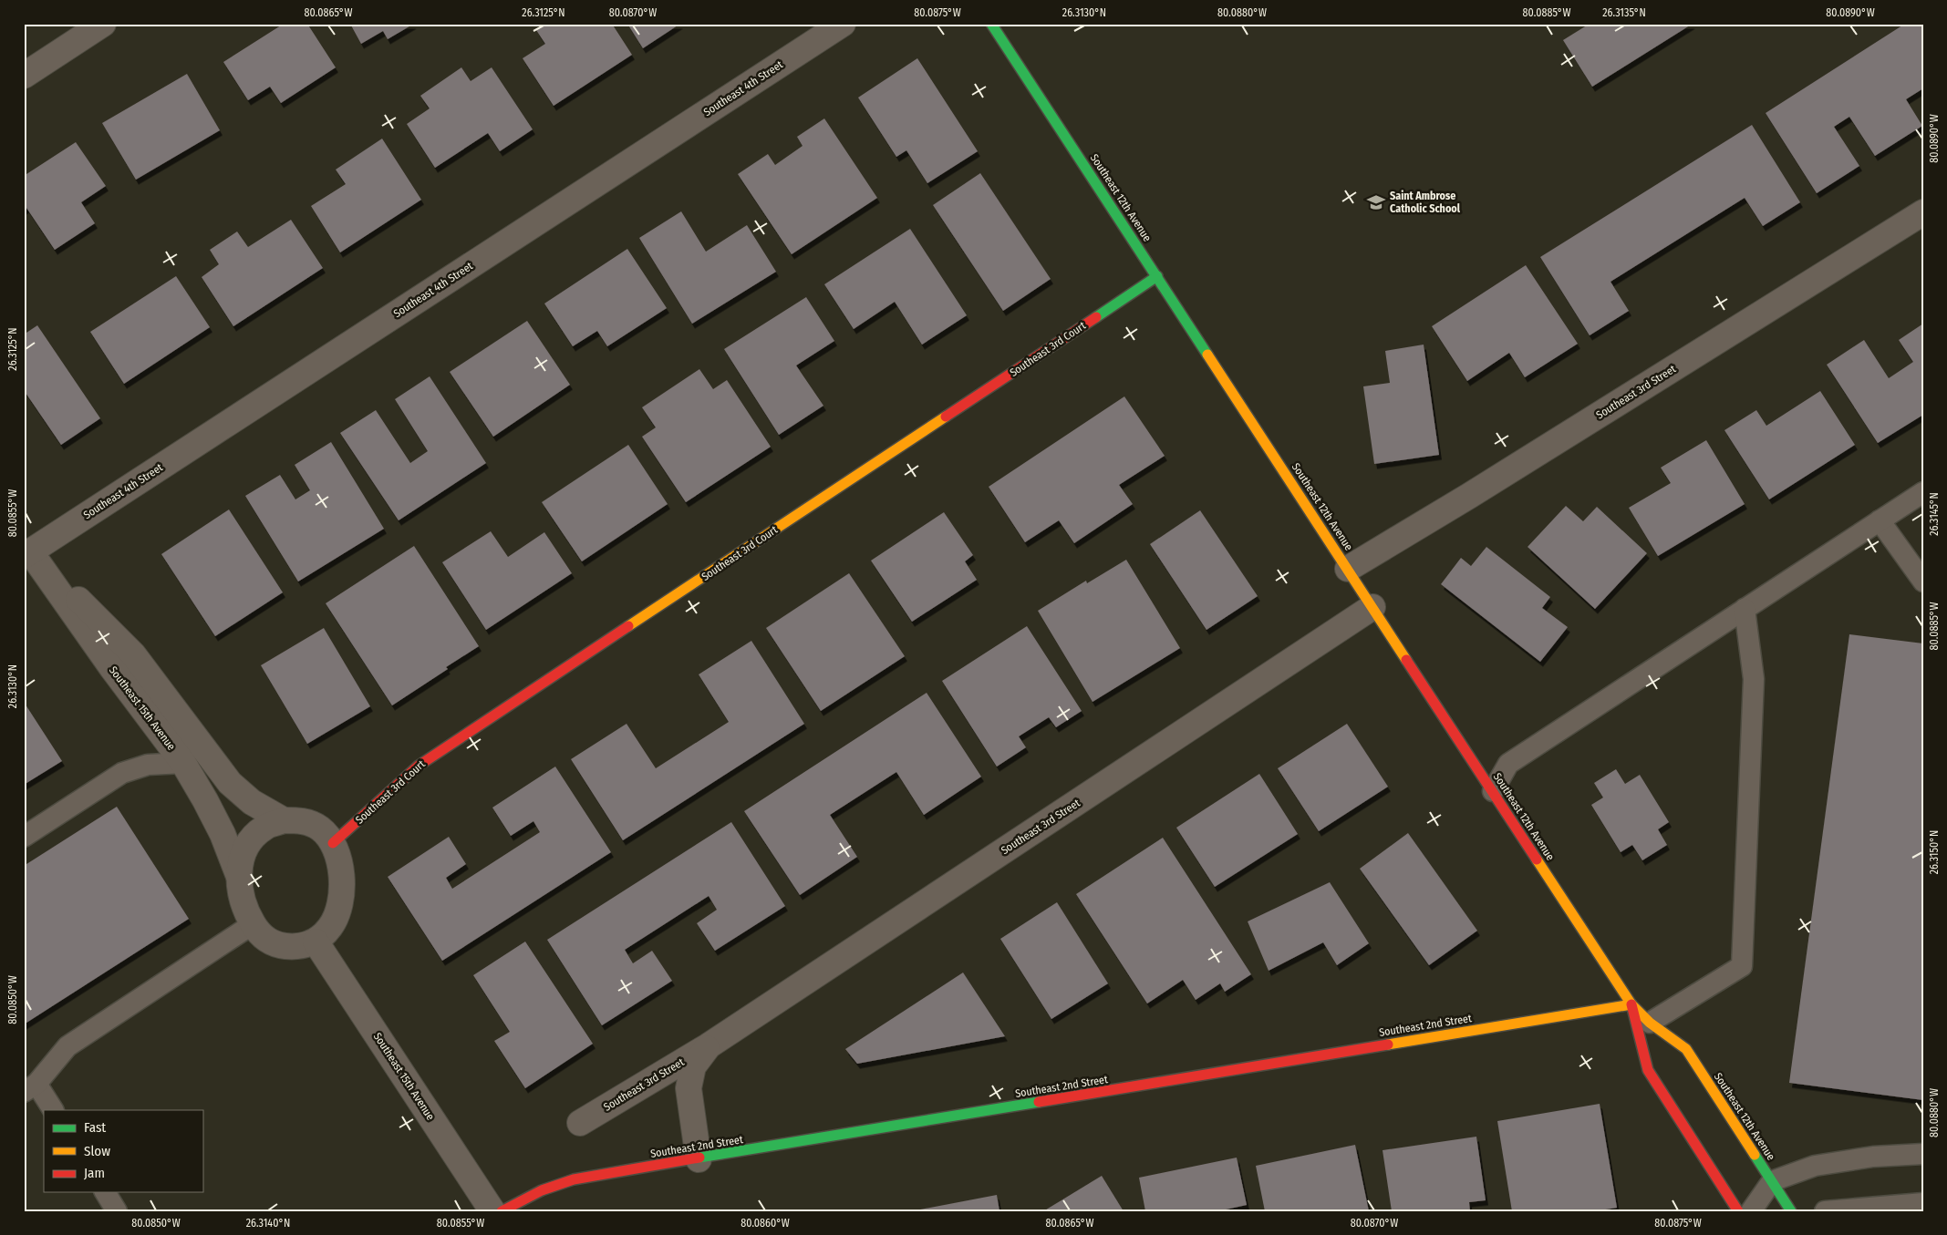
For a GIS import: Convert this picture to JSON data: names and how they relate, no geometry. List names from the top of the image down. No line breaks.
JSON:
{"streets":{"street":["Southeast 4th Street","Southeast 12th Avenue","Southeast 3rd Court","Southeast 3rd Street","Southeast 15th Avenue","Southeast 2nd Street"]},"crossings":[["Southeast 4th Street","Southeast 15th Avenue"],["Southeast 12th Avenue","Southeast 3rd Court"],["Southeast 12th Avenue","Southeast 3rd Street"],["Southeast 12th Avenue","Southeast 2nd Street"],["Southeast 3rd Court","Southeast 15th Avenue"],["Southeast 3rd Street","Southeast 2nd Street"]],"places":{"school or university":["Saint Ambrose Catholic School"]},"legend":["Fast","Slow","Jam"],"coordinates":["80.0865°W","26.3125°N","80.0870°W","80.0875°W","26.3130°N","80.0880°W","80.0885°W","26.3135°N","80.0890°W","80.0855°W","26.3145°N","26.3150°N","80.0850°W","26.3140°N","80.0860°W"]}
